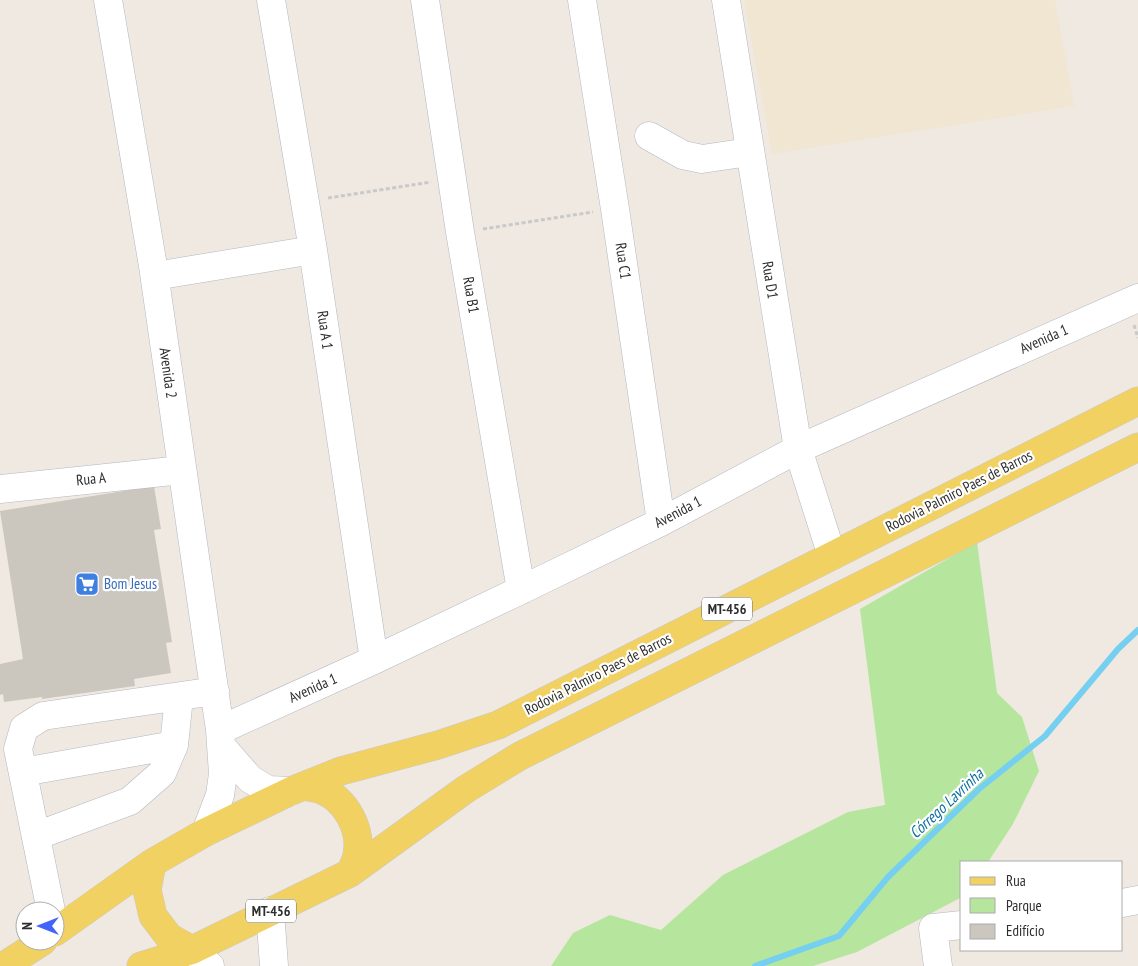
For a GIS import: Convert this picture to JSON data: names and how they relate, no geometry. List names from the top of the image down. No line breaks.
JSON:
{"streets":{"main road":["Rodovia Palmiro Paes de Barros","MT-456"],"street":["Rua C1","Rua D1","Rua B1","Rua A 1","Avenida 1","Avenida 2","Rua A"]},"crossings":[["Rua C1","Avenida 1"],["Rua D1","Avenida 1"],["Rua D1","Rodovia Palmiro Paes de Barros"],["Rua B1","Avenida 1"],["Rua A 1","Avenida 1"],["Avenida 1","Avenida 2"],["Avenida 2","Rua A"],["Avenida 2","Rodovia Palmiro Paes de Barros"]],"water":["Córrego Lavrinha"],"places":{"supermarket":["Bom Jesus"]},"legend":["Rua","Parque","Edifício"],"north":"left"}
